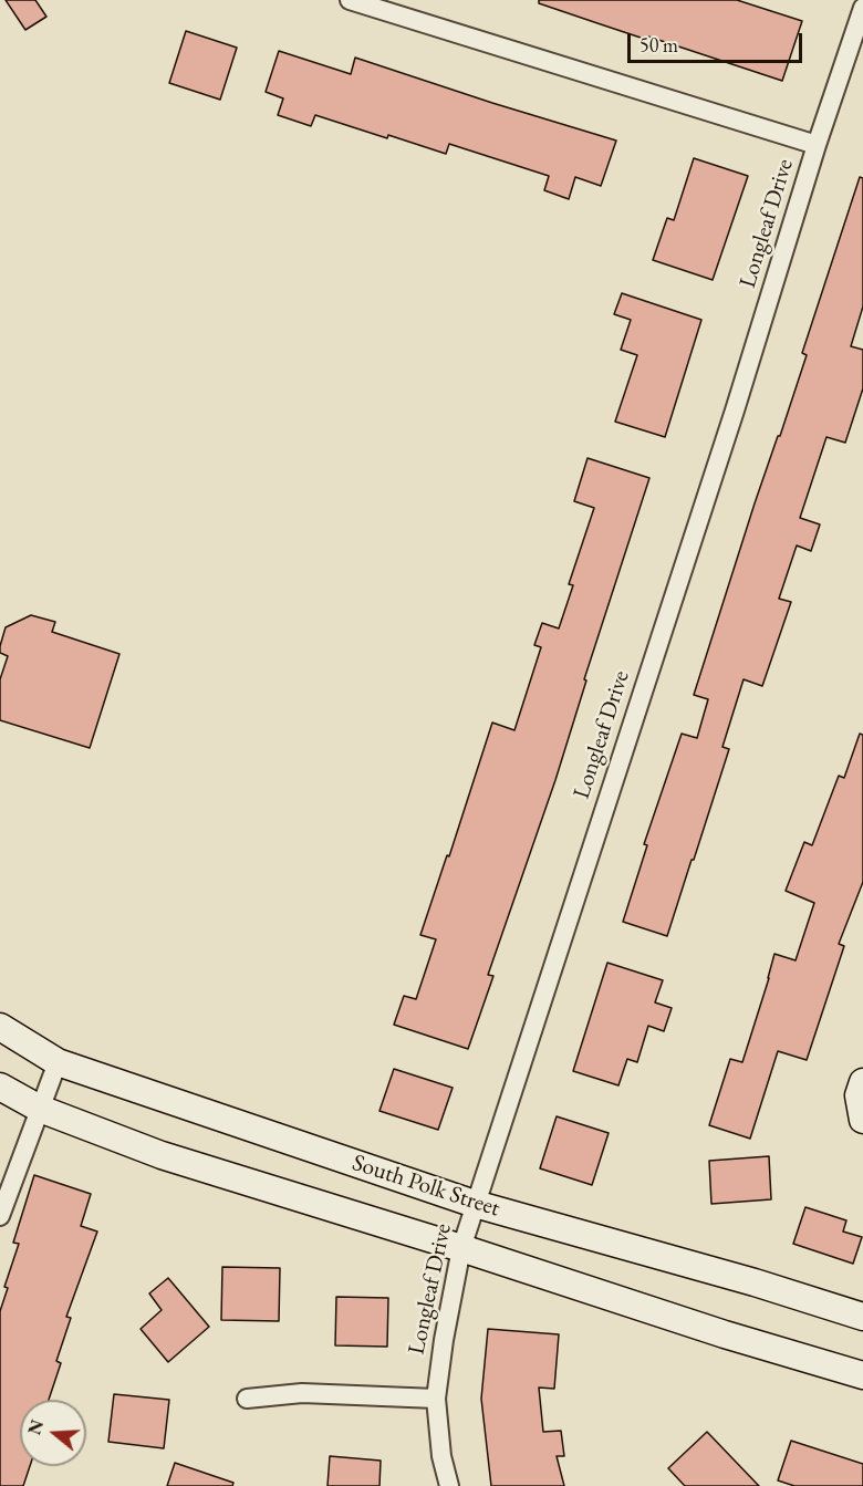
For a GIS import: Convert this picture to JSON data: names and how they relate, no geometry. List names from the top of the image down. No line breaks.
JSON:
{"streets":{"main road":["South Polk Street"],"street":["Longleaf Drive"]},"crossings":[["Longleaf Drive","South Polk Street"]],"scale_bar":"50 m","north":"left"}
